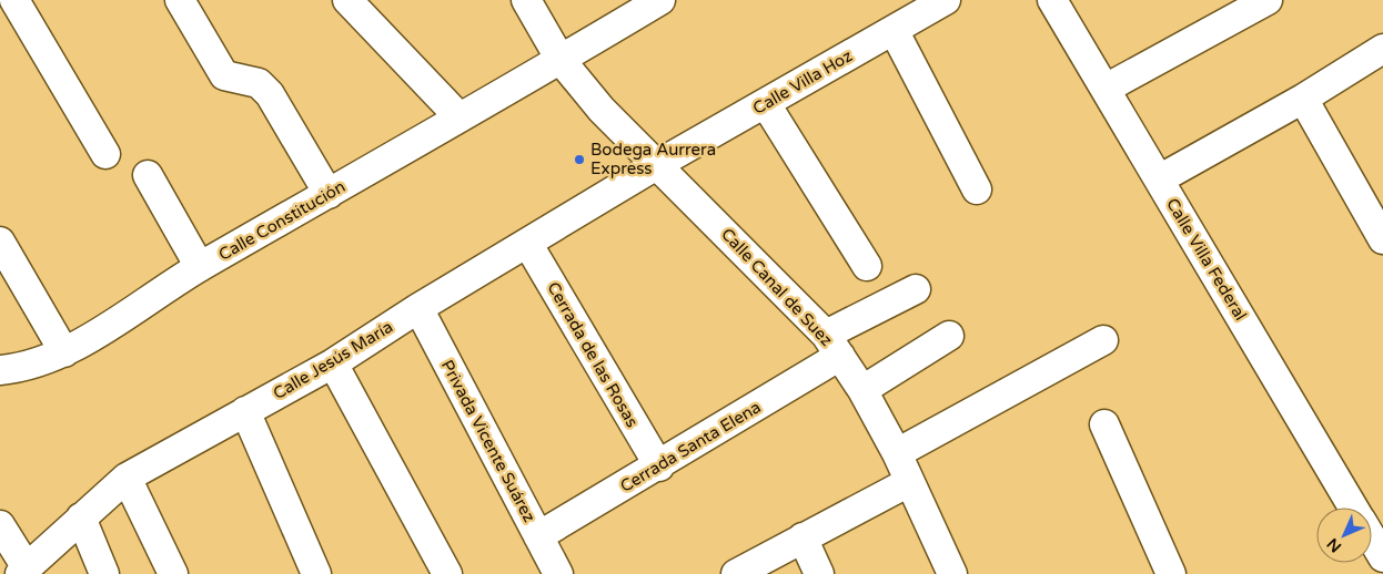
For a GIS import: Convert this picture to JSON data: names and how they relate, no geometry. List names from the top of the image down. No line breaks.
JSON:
{"streets":{"street":["Calle Villa Hoz","Calle Constitución","Calle Villa Federal","Calle Canal de Suez","Cerrada de las Rosas","Calle Jesús María","Privada Vicente Suárez","Cerrada Santa Elena"]},"crossings":[["Calle Villa Hoz","Calle Canal de Suez"],["Calle Villa Hoz","Calle Jesús María"],["Calle Constitución","Calle Canal de Suez"],["Calle Canal de Suez","Calle Jesús María"],["Calle Canal de Suez","Cerrada Santa Elena"],["Cerrada de las Rosas","Calle Jesús María"],["Cerrada de las Rosas","Cerrada Santa Elena"],["Calle Jesús María","Privada Vicente Suárez"],["Privada Vicente Suárez","Cerrada Santa Elena"]],"places":["Bodega Aurrera Express"],"north":"bottom left"}
